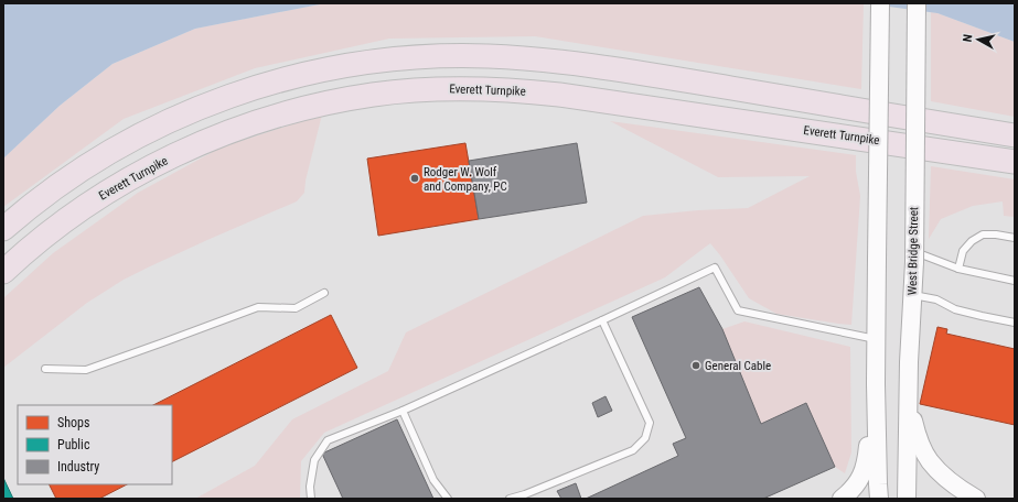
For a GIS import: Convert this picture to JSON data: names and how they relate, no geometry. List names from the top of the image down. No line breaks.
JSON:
{"streets":{"highway":["Everett Turnpike"],"main road":["West Bridge Street"]},"places":["Rodger W. Wolf and Company, PC","General Cable"],"legend":["Shops","Public","Industry"],"north":"left"}
